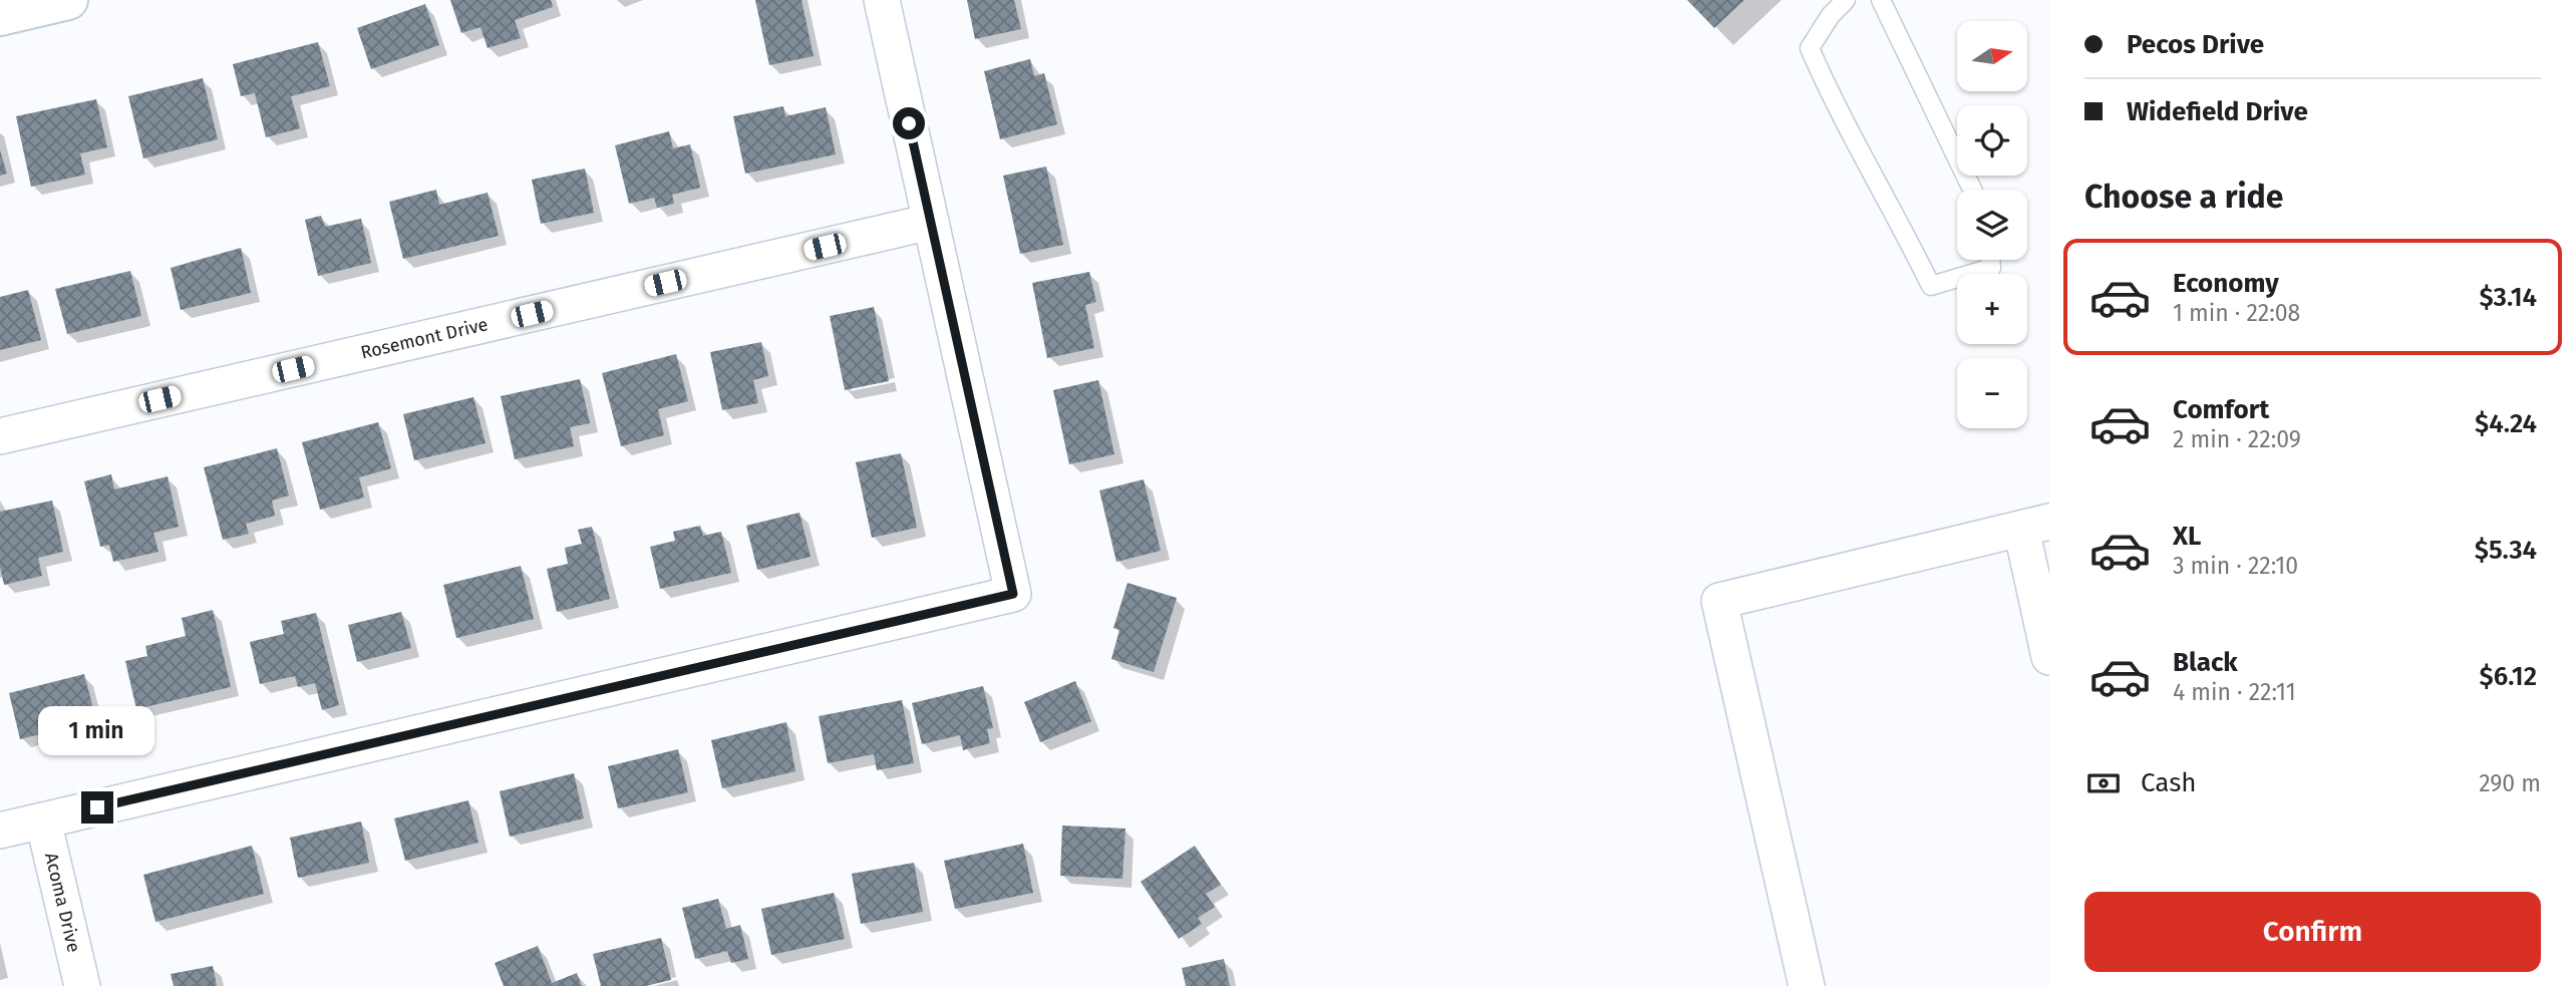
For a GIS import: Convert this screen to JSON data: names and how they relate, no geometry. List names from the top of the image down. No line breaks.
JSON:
{"streets":{"street":["Rosemont Drive","Acoma Drive"]},"north":"right","page":{"banner":["Pecos Drive","Widefield Drive"],"map_buttons":["+","−"],"heading":"Choose a ride","list":[{"name":"Economy","note":"1 min · 22:08","value":"$3.14"},{"name":"Comfort","note":"2 min · 22:09","value":"$4.24"},{"name":"XL","note":"3 min · 22:10","value":"$5.34"},{"name":"Black","note":"4 min · 22:11","value":"$6.12"}],"bubble":"1 min","pay":["Cash","290 m"],"buttons":"Confirm"}}
